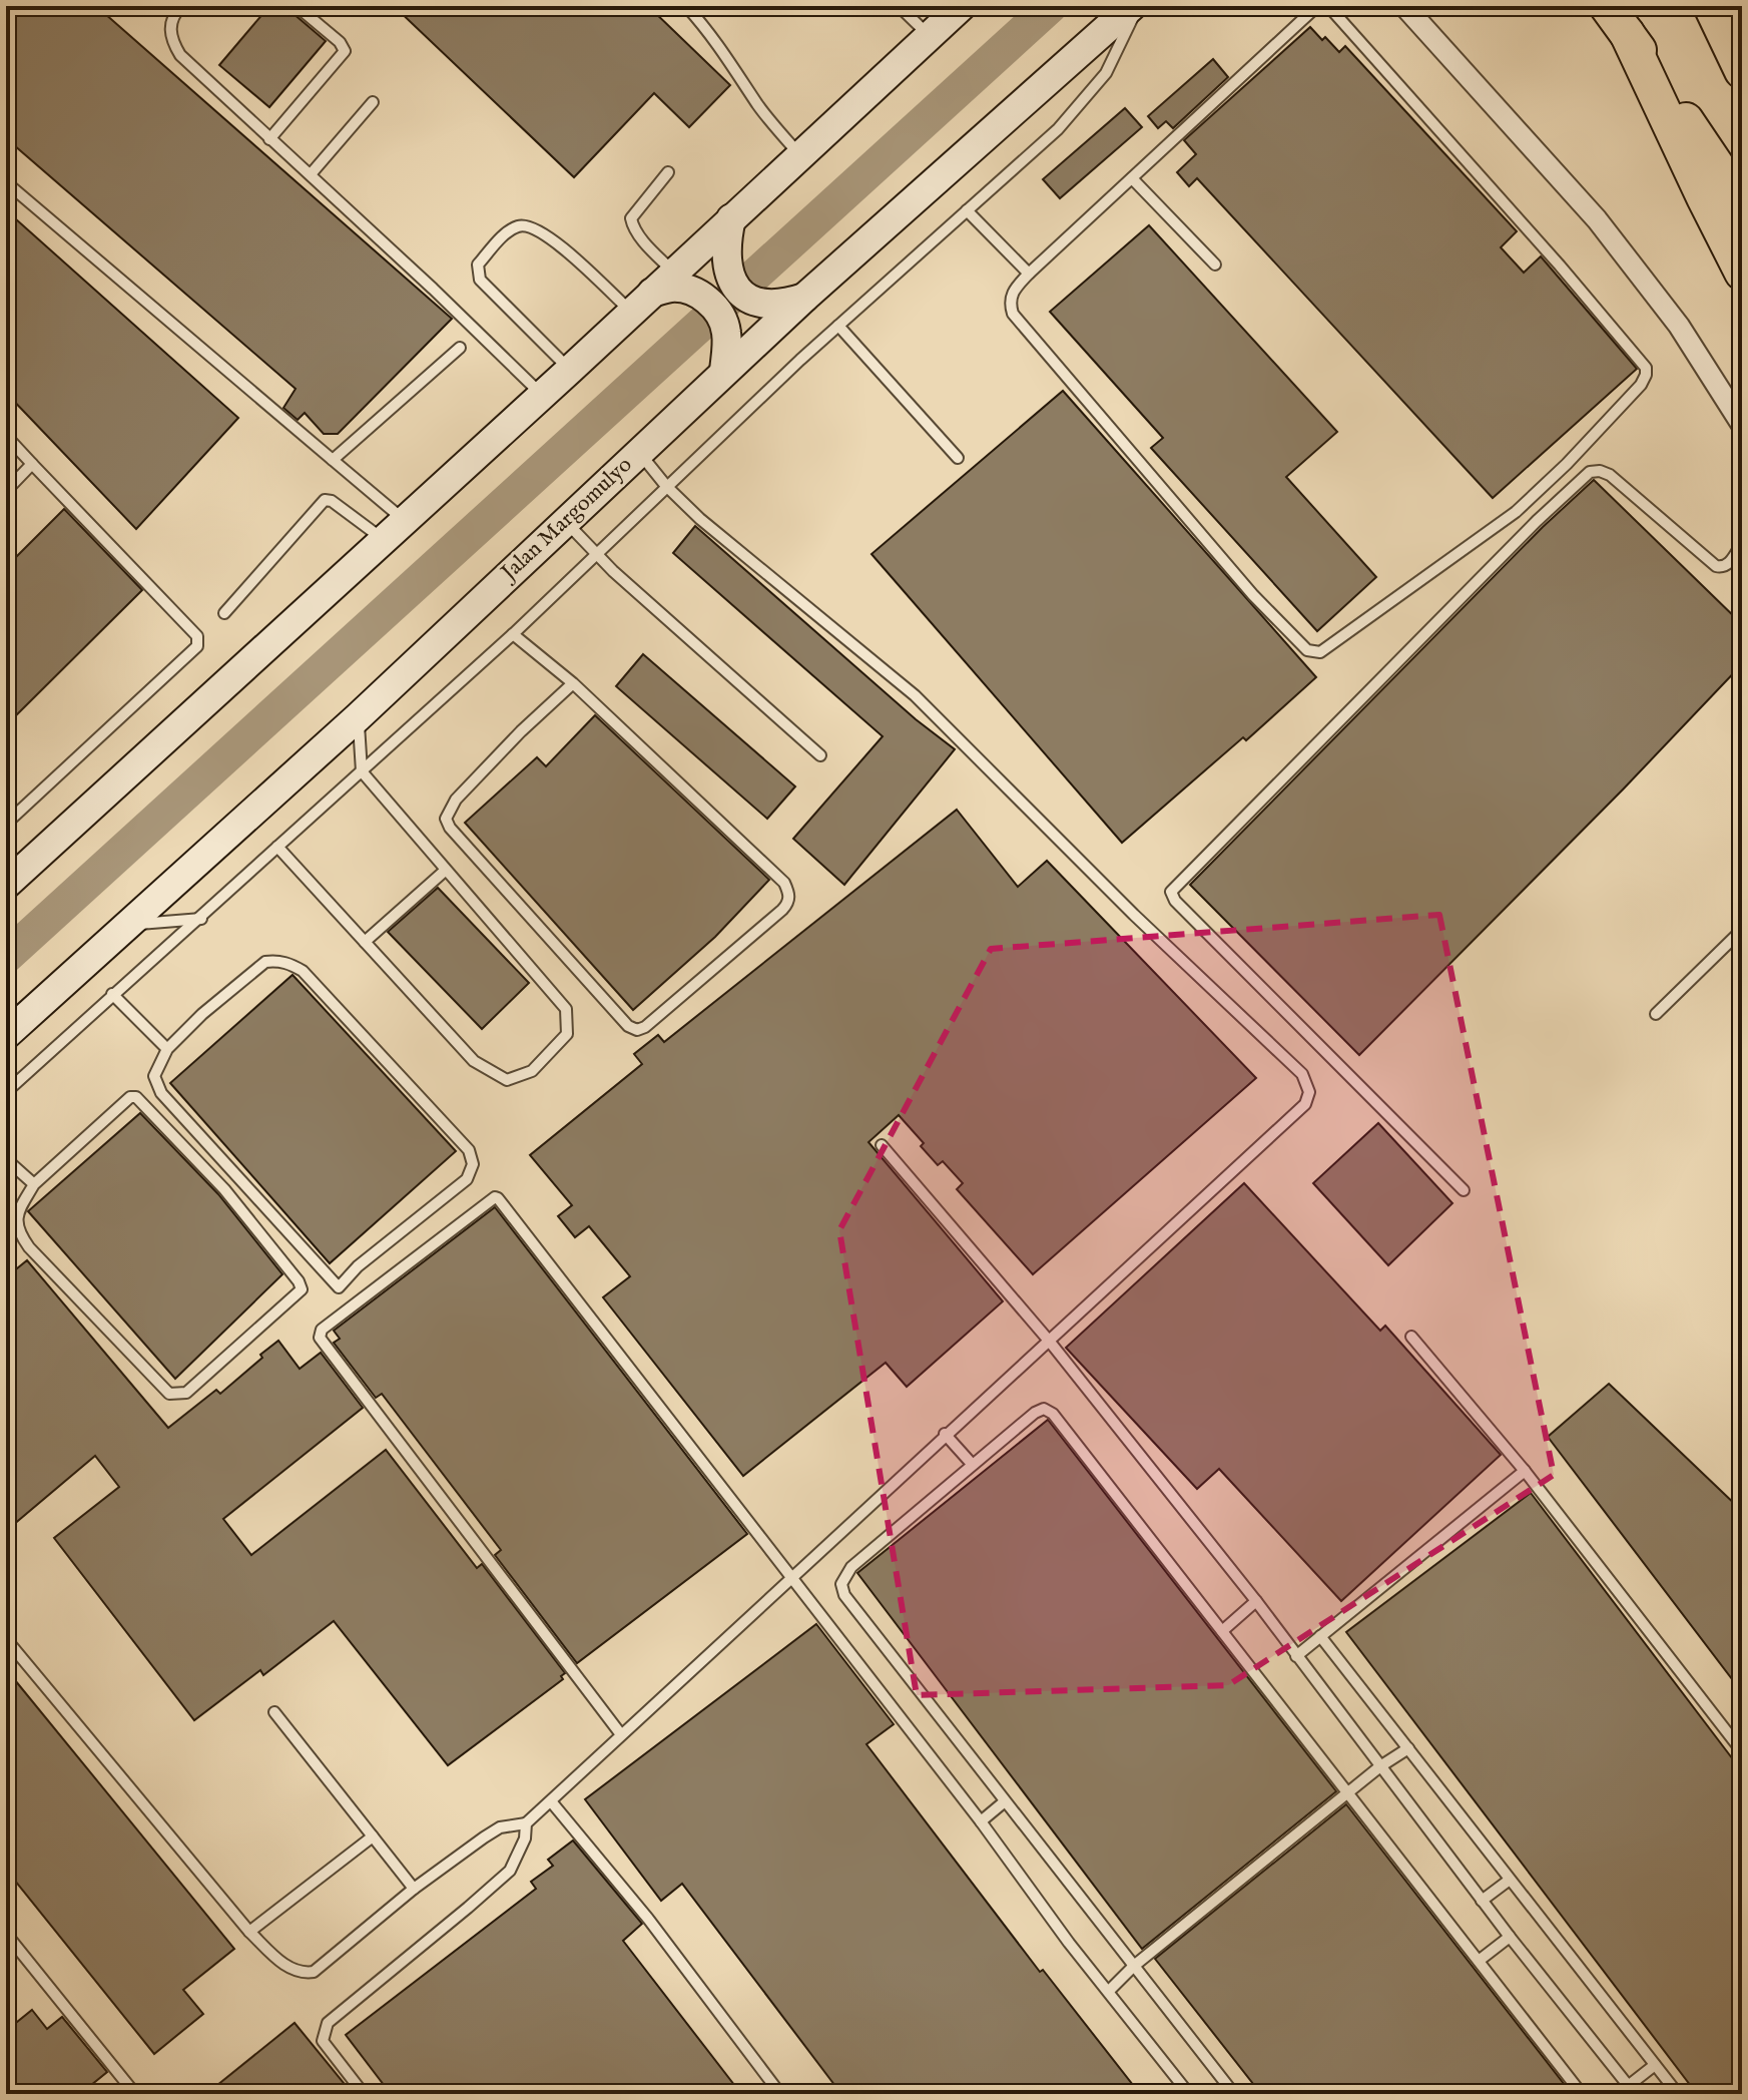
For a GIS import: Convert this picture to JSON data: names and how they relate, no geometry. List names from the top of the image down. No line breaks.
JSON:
{"streets":{"main road":["Jalan Margomulyo"]}}
